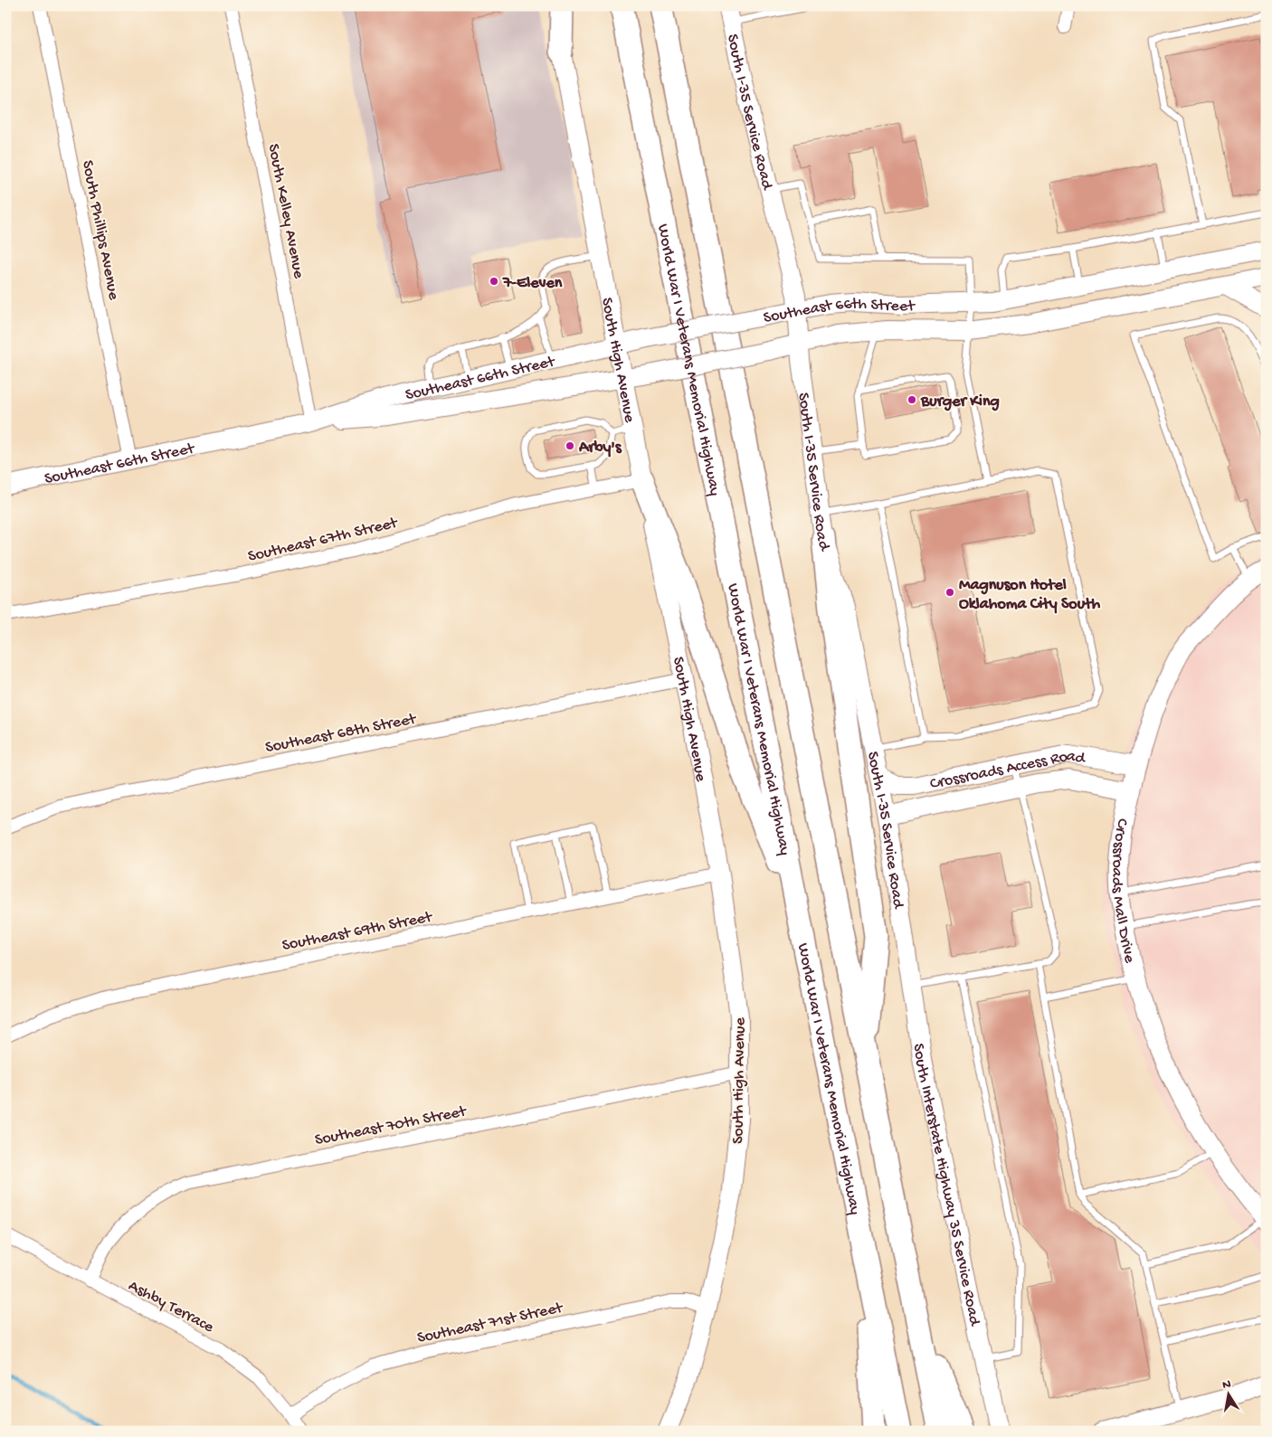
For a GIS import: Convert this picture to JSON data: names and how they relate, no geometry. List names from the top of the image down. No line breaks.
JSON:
{"streets":{"highway":["World War I Veterans Memorial Highway"],"street":["South I-35 Service Road","South Kelley Avenue","South Phillips Avenue","Southeast 66th Street","South High Avenue","Southeast 67th Street","Southeast 68th Street","Crossroads Access Road","Crossroads Mall Drive","Southeast 69th Street","Southeast 70th Street","South Interstate Highway 35 Service Road","Ashby Terrace","Southeast 71st Street"]},"crossings":[["South I-35 Service Road","Southeast 66th Street"],["South I-35 Service Road","Crossroads Access Road"],["South I-35 Service Road","South Interstate Highway 35 Service Road"],["South Kelley Avenue","Southeast 66th Street"],["South Phillips Avenue","Southeast 66th Street"],["Southeast 66th Street","South High Avenue"],["South High Avenue","Southeast 67th Street"],["South High Avenue","Southeast 68th Street"],["South High Avenue","Southeast 69th Street"],["South High Avenue","Southeast 70th Street"],["South High Avenue","Southeast 71st Street"],["Crossroads Access Road","Crossroads Mall Drive"],["Southeast 70th Street","Ashby Terrace"],["Ashby Terrace","Southeast 71st Street"]],"places":["7-Eleven","Burger King","Arby's","Magnuson Hotel Oklahoma City South"],"north":"top"}
